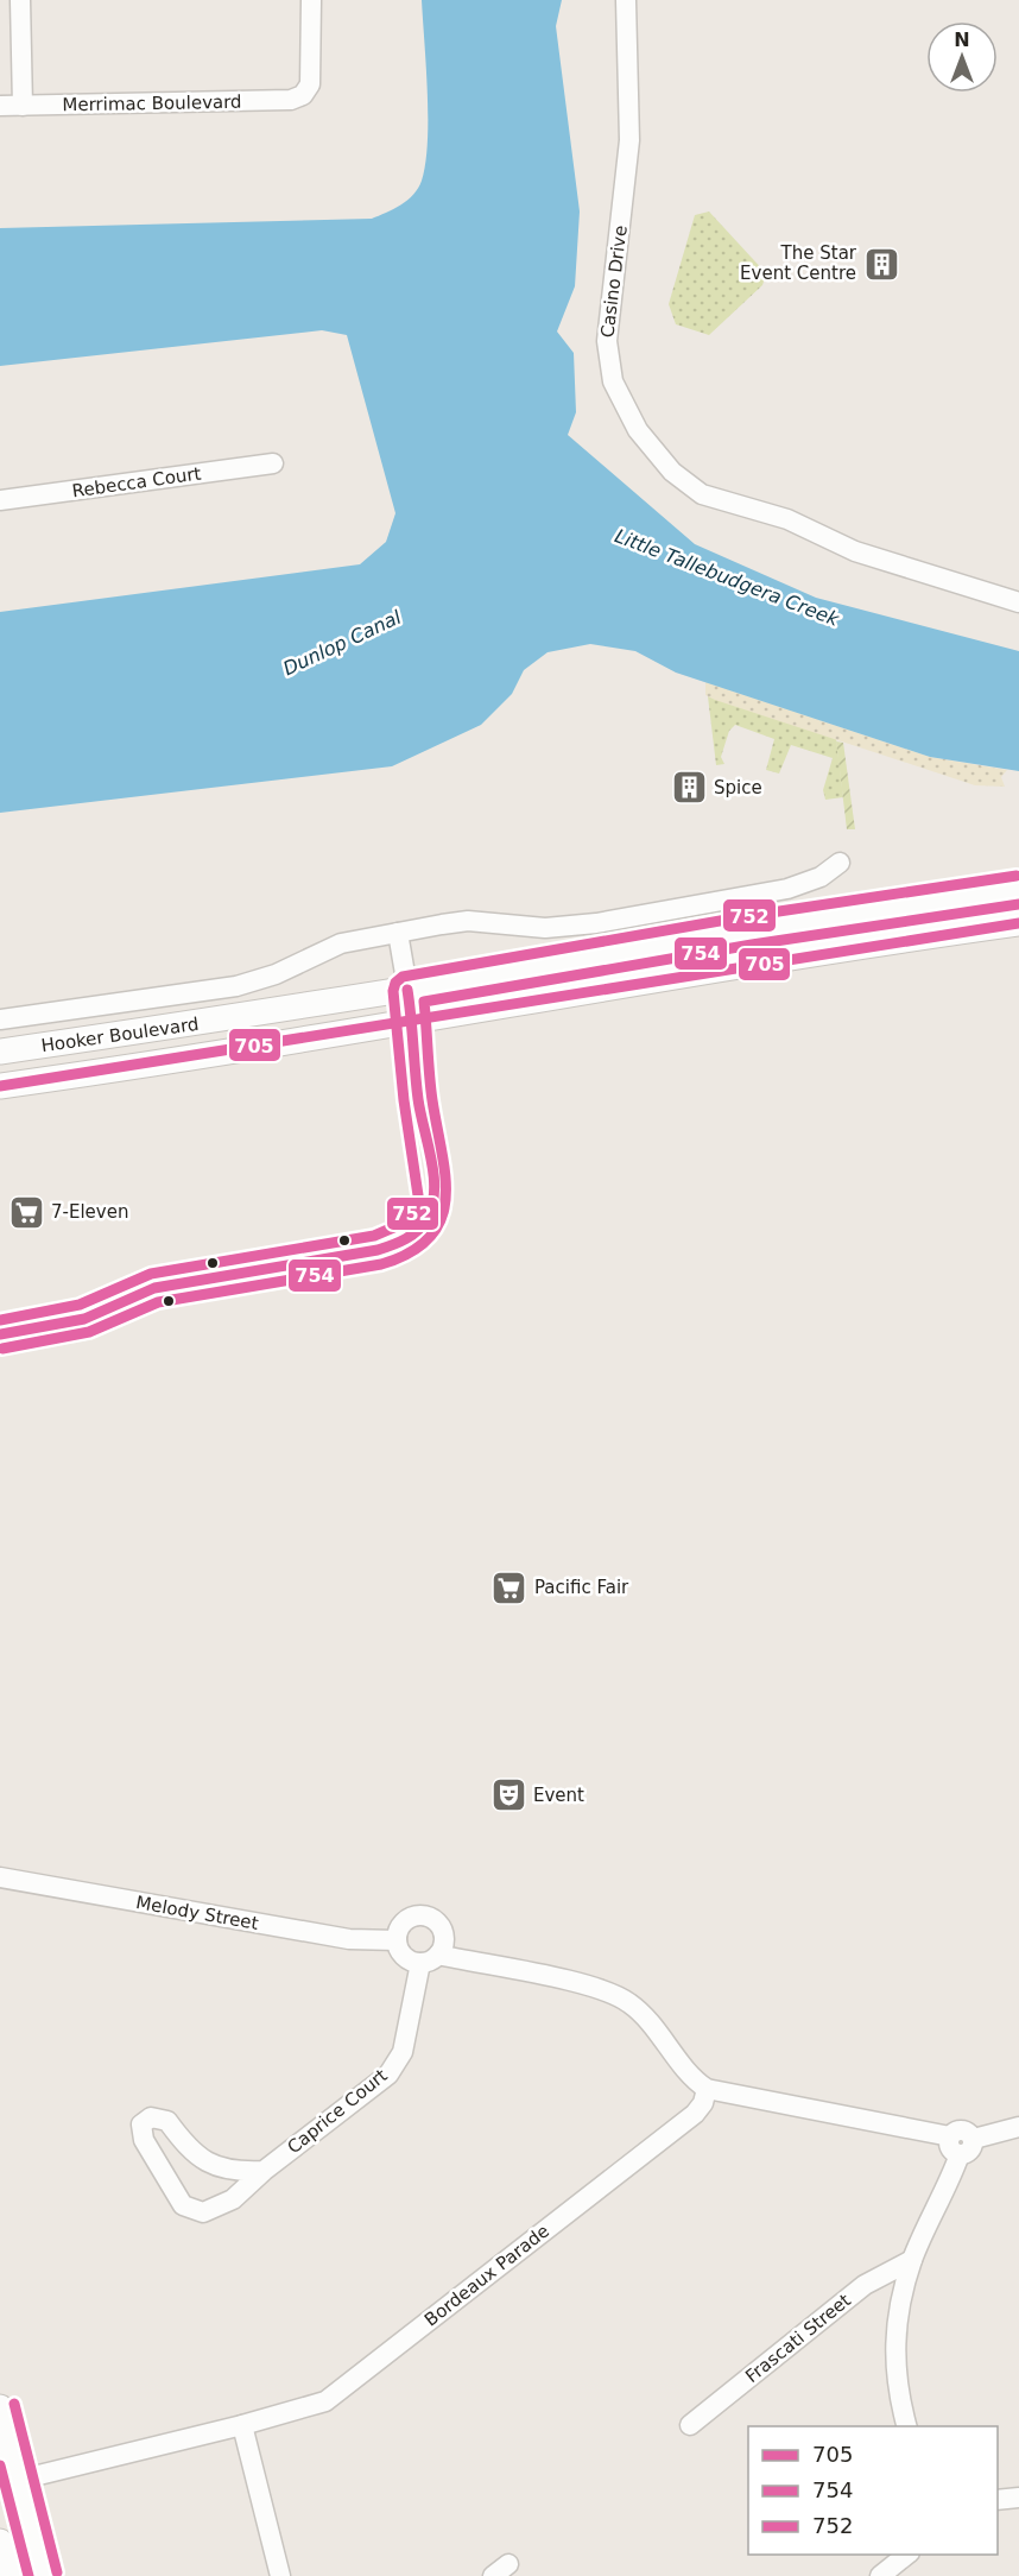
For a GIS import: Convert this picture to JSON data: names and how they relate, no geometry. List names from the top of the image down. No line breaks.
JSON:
{"streets":{"main road":["Hooker Boulevard"],"street":["Merrimac Boulevard","Casino Drive","Rebecca Court","Melody Street","Caprice Court","Bordeaux Parade","Frascati Street"]},"crossings":[["Melody Street","Caprice Court"]],"water":["Little Tallebudgera Creek","Dunlop Canal"],"places":{"building":["The Star Event Centre","Spice"],"supermarket":["7-Eleven","Pacific Fair"],"theatre":["Event"]},"lines":["transit line 752","transit line 754","transit line 705"],"legend":["705","754","752"],"north":"top"}
